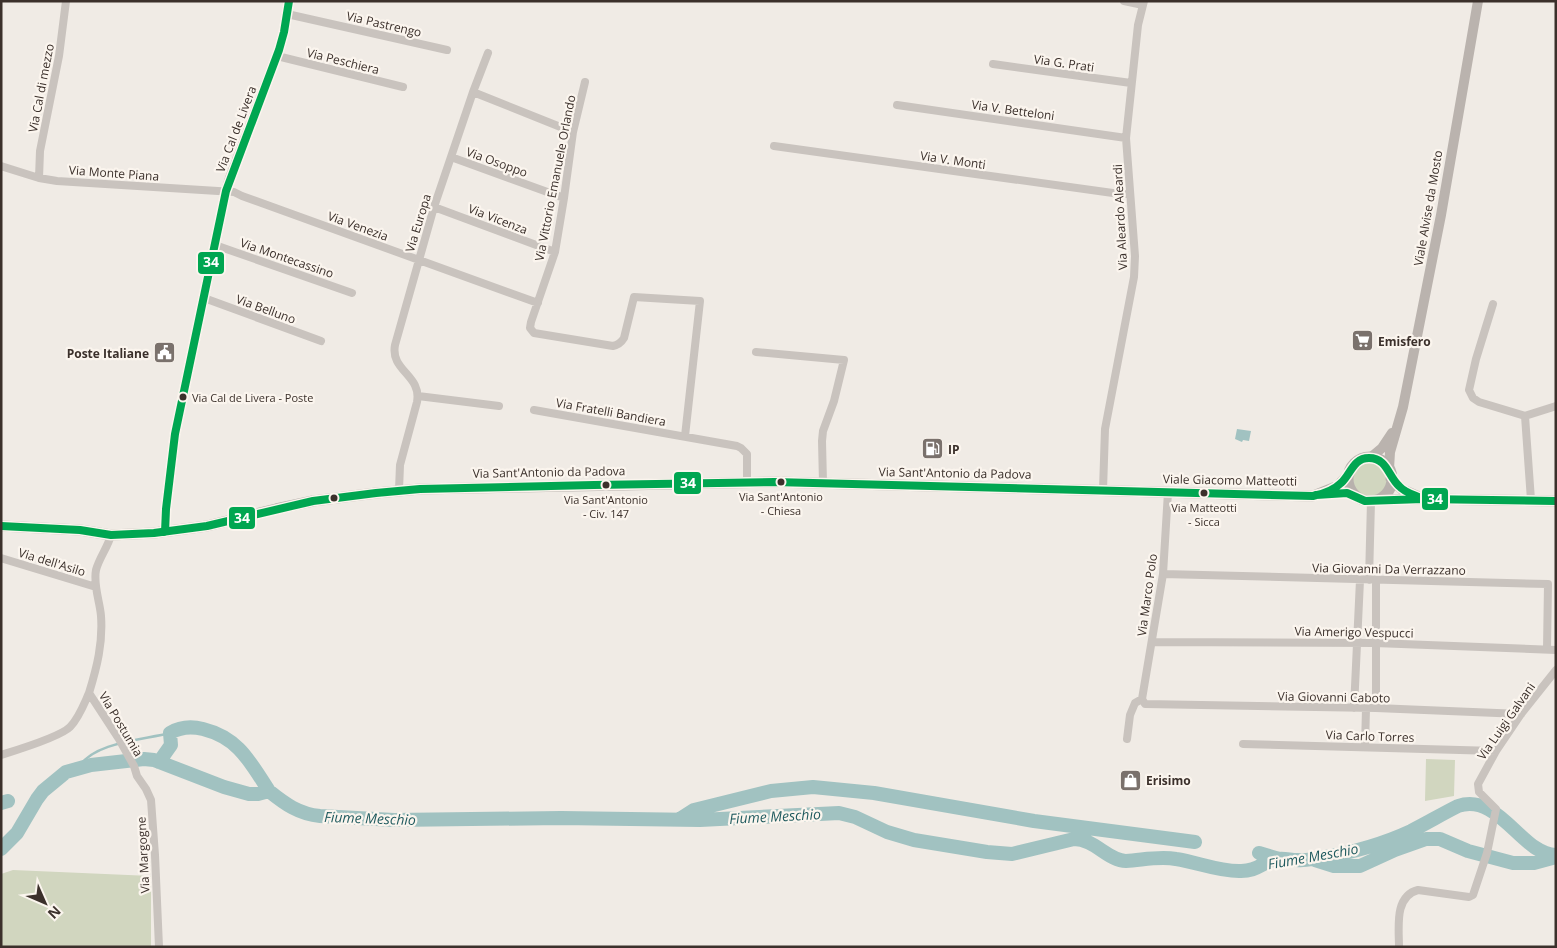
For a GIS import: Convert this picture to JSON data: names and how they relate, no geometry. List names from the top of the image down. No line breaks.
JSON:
{"streets":{"main road":["Via Sant'Antonio da Padova","Viale Giacomo Matteotti"],"street":["Via Pastrengo","Via Peschiera","Via G. Prati","Via Cal di mezzo","Via V. Betteloni","Via Cal de Livera","Via V. Monti","Via Osoppo","Via Monte Piana","Via Vittorio Emanuele Orlando","Viale Alvise da Mosto","Via Aleardo Aleardi","Via Vicenza","Via Europa","Via Venezia","Via Montecassino","Via Belluno","Via Fratelli Bandiera","Via dell'Asilo","Via Giovanni Da Verrazzano","Via Marco Polo","Via Amerigo Vespucci","Via Giovanni Caboto","Via Luigi Galvani","Via Postumia","Via Carlo Torres","Via Margogne"]},"crossings":[["Via Pastrengo","Via Cal de Livera"],["Via Peschiera","Via Cal de Livera"],["Via G. Prati","Via Aleardo Aleardi"],["Via Cal di mezzo","Via Monte Piana"],["Via V. Betteloni","Via Aleardo Aleardi"],["Via Cal de Livera","Via Monte Piana"],["Via Cal de Livera","Via Venezia"],["Via Cal de Livera","Via Montecassino"],["Via Cal de Livera","Via Belluno"],["Via Cal de Livera","Via Sant'Antonio da Padova"],["Via V. Monti","Via Aleardo Aleardi"],["Via Osoppo","Via Vittorio Emanuele Orlando"],["Via Osoppo","Via Europa"],["Via Monte Piana","Via Venezia"],["Via Vittorio Emanuele Orlando","Via Vicenza"],["Via Vittorio Emanuele Orlando","Via Venezia"],["Via Vittorio Emanuele Orlando","Via Fratelli Bandiera"],["Viale Alvise da Mosto","Viale Giacomo Matteotti"],["Via Aleardo Aleardi","Via Sant'Antonio da Padova"],["Via Aleardo Aleardi","Viale Giacomo Matteotti"],["Via Vicenza","Via Europa"],["Via Europa","Via Venezia"],["Via Fratelli Bandiera","Via Sant'Antonio da Padova"],["Via Sant'Antonio da Padova","Viale Giacomo Matteotti"],["Via Sant'Antonio da Padova","Via Postumia"],["Viale Giacomo Matteotti","Via Marco Polo"],["Via dell'Asilo","Via Postumia"],["Via Giovanni Da Verrazzano","Via Marco Polo"],["Via Giovanni Da Verrazzano","Via Amerigo Vespucci"],["Via Marco Polo","Via Amerigo Vespucci"],["Via Marco Polo","Via Giovanni Caboto"],["Via Giovanni Caboto","Via Luigi Galvani"],["Via Luigi Galvani","Via Carlo Torres"],["Via Postumia","Via Margogne"]],"water":["Fiume Meschio"],"places":{"supermarket":["Emisfero"],"public building":["Poste Italiane"],"other":["Via Cal de Livera - Poste","Via Sant'Antonio - Chiesa","Via Sant'Antonio - Civ. 147","Via Matteotti - Sicca"],"fuel station":["IP"],"shop":["Erisimo"]},"lines":["transit line 34"],"north":"bottom right"}
